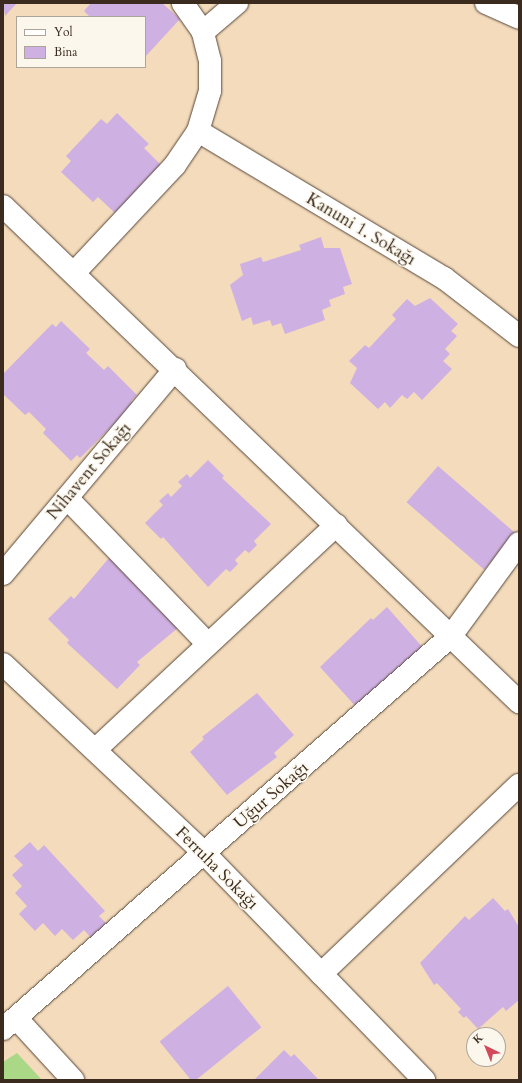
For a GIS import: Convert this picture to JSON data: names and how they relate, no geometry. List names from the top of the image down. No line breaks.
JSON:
{"streets":{"street":["Kanuni 1. Sokağı","Nihavent Sokağı","Uğur Sokağı","Ferruha Sokağı"]},"crossings":[["Uğur Sokağı","Ferruha Sokağı"]],"legend":["Yol","Bina"],"north":"top left"}
